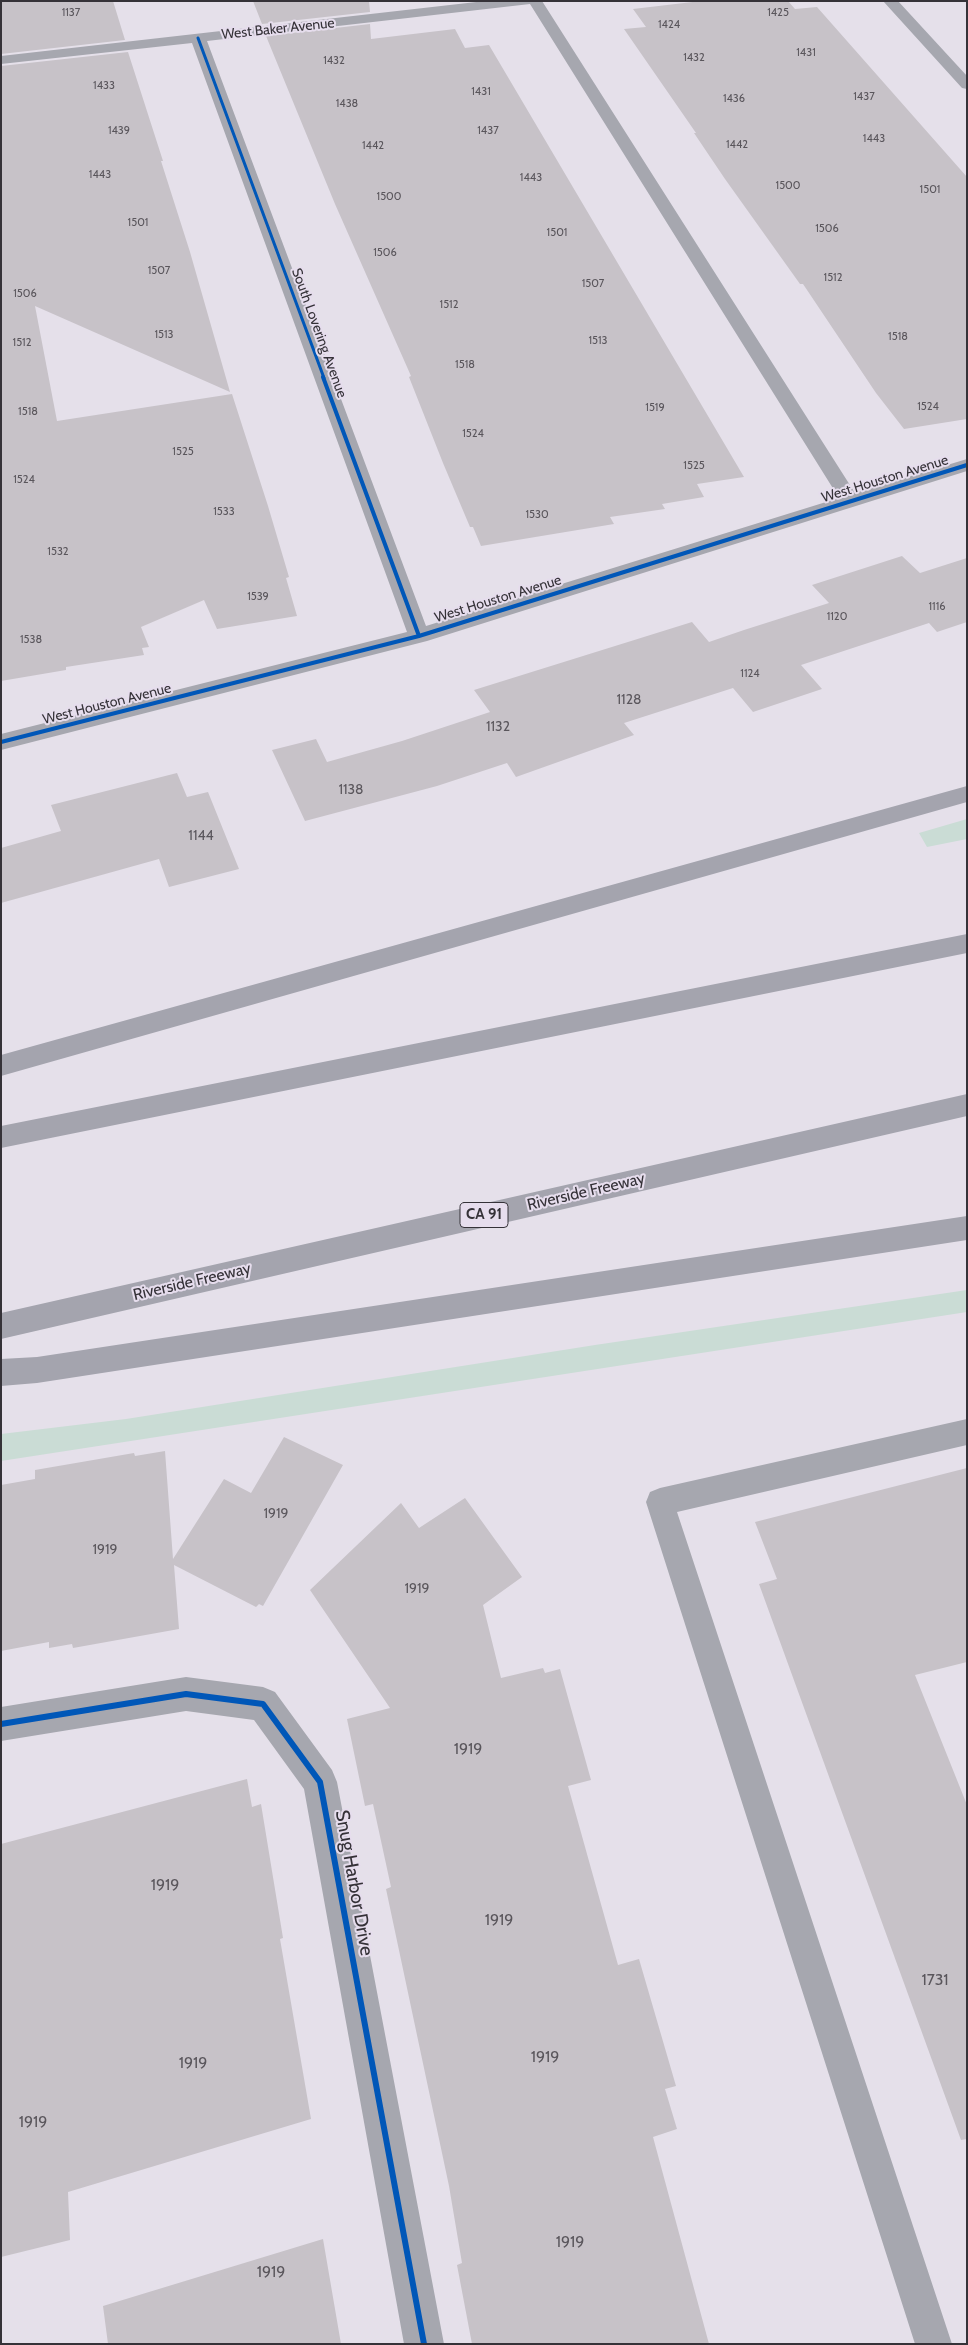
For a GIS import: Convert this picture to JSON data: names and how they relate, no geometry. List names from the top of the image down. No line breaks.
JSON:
{"streets":{"highway":["Riverside Freeway","CA 91"],"street":["West Baker Avenue","South Lovering Avenue","West Houston Avenue","Snug Harbor Drive"]},"crossings":[["West Baker Avenue","South Lovering Avenue"],["South Lovering Avenue","West Houston Avenue"]],"house_numbers":["1137","1425","1424","1431","1432","1432","1433","1431","1437","1436","1438","1439","1437","1443","1442","1442","1443","1443","1500","1501","1500","1501","1506","1501","1506","1507","1512","1507","1506","1512","1513","1518","1513","1512","1518","1524","1519","1518","1524","1525","1525","1524","1533","1530","1532","1539","1116","1120","1538","1124","1128","1132","1138","1144","1919","1919","1919","1919","1919","1919","1731","1919","1919","1919","1919","1919"]}
